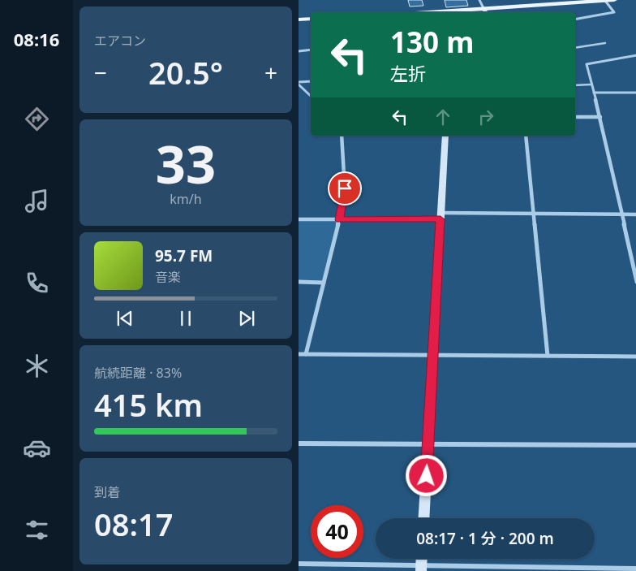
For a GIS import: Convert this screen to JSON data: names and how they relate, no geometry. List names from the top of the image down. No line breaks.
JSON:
{"page":{"tabs":"08:16","tile":["エアコン",["33","km/h"],["航続距離 · 83%","415 km"],["到着","08:17"]],"turn":["130 m","左折"],"heat":["−","20.5°","+"],"song":["95.7 FM","音楽"],"limit":"40","trip":"08:17 · 1 分 · 200 m"}}
